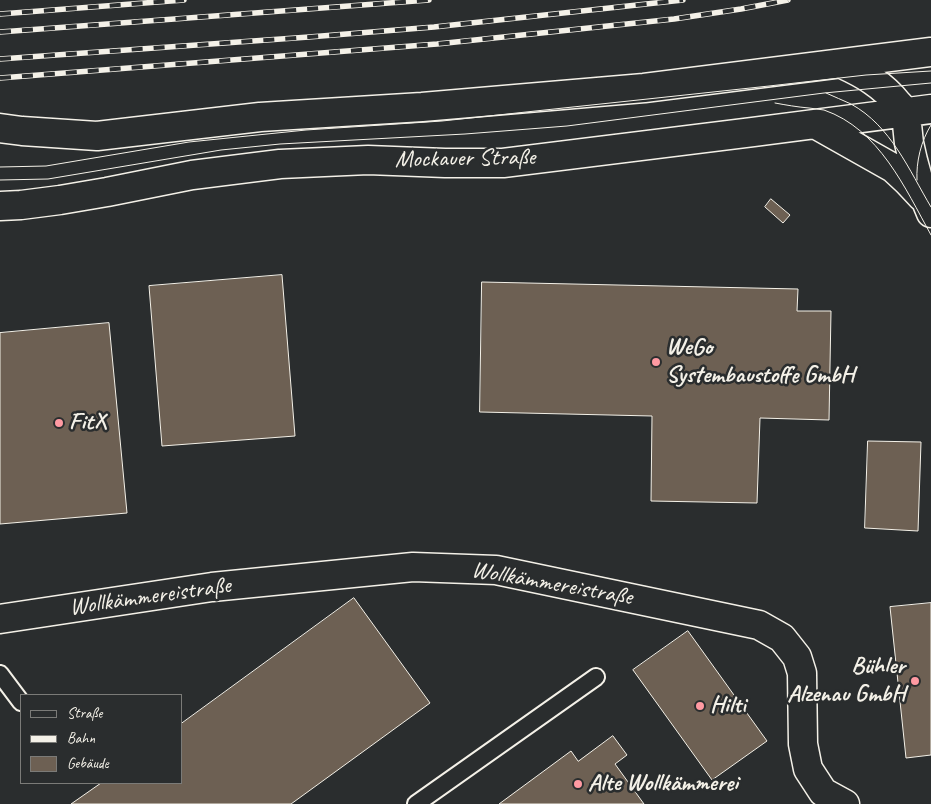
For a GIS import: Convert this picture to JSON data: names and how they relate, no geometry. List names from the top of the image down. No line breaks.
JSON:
{"streets":{"main road":["Mockauer Straße","Wollkämmereistraße"]},"places":["WeGo Systembaustoffe GmbH","FitX","Bühler Alzenau GmbH","Hilti","Alte Wollkämmerei"],"legend":["Straße","Bahn","Gebäude"]}
